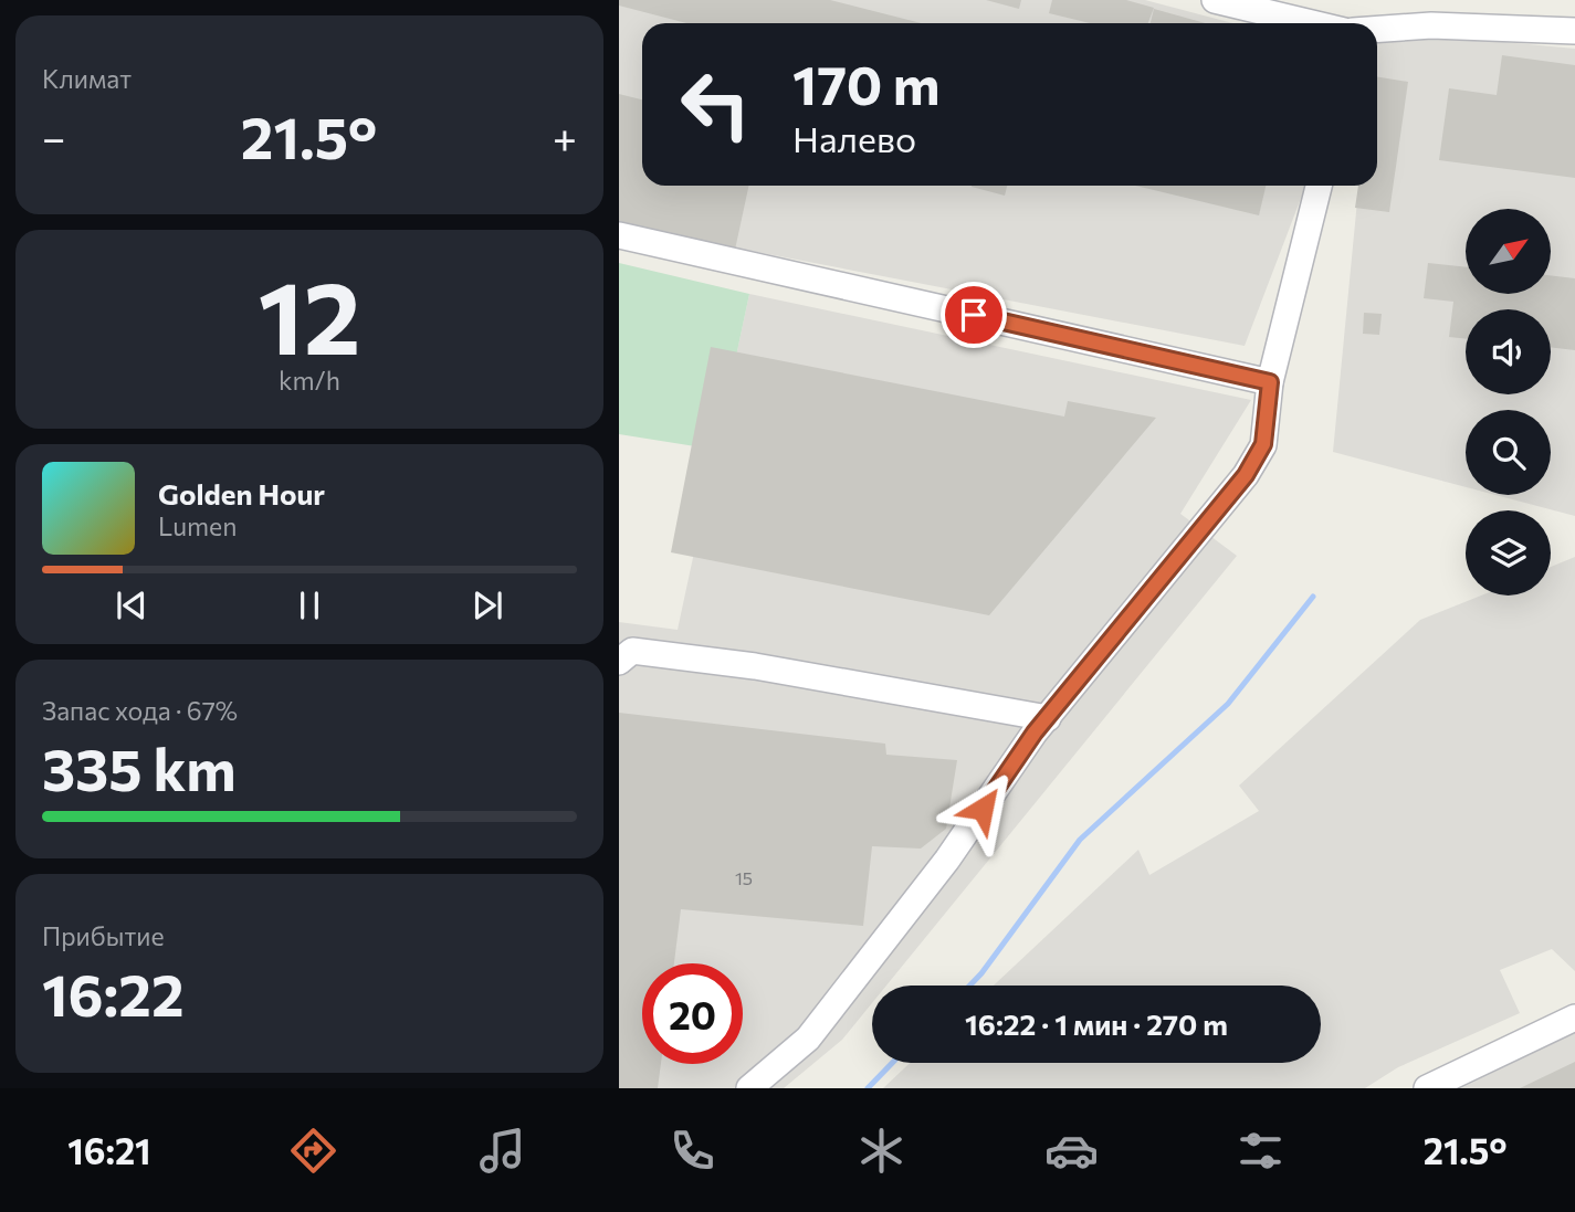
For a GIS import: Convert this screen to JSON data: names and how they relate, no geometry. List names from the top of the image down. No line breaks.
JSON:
{"house_numbers":["15"],"north":"top right","page":{"tile":["Климат",["12","km/h"],["Запас хода · 67%","335 km"],["Прибытие","16:22"]],"turn":["170 m","Налево"],"heat":["−","21.5°","+"],"song":["Golden Hour","Lumen"],"limit":"20","trip":"16:22 · 1 мин · 270 m","tabs":["16:21","21.5°"]}}
